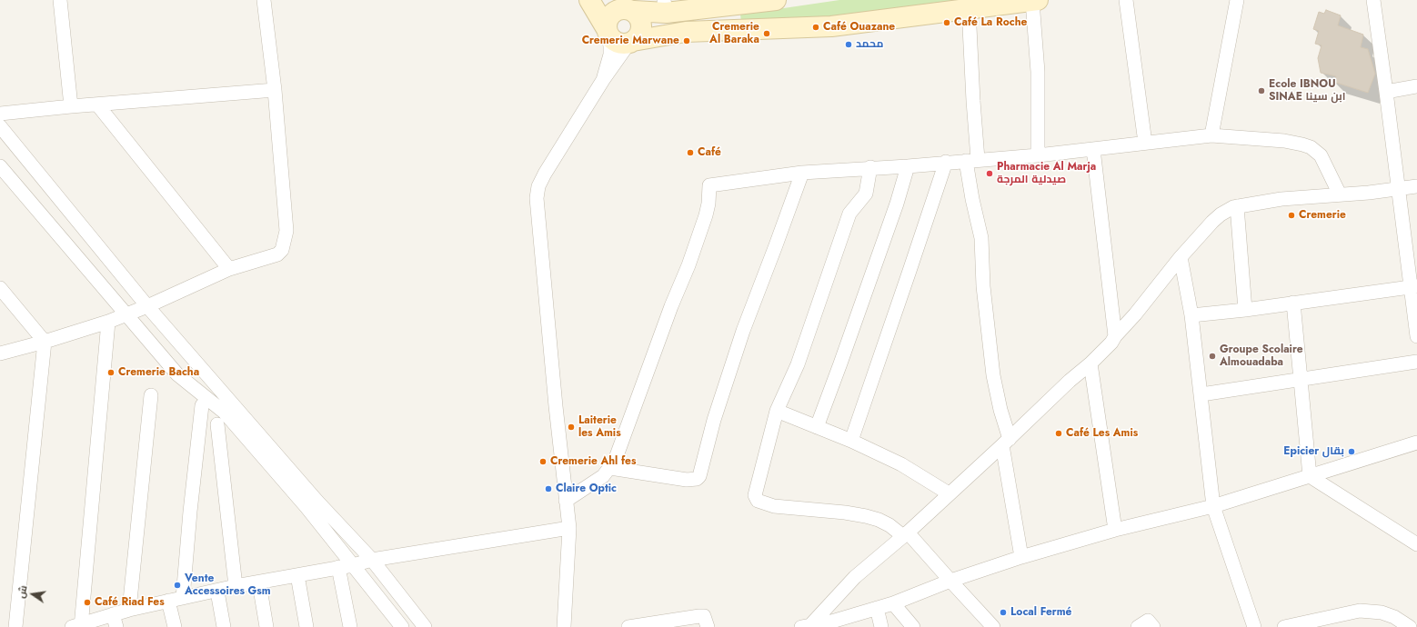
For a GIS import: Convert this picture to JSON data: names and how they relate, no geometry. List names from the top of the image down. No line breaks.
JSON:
{"places":["Café La Roche","Café Ouazane","Cremerie Al Baraka","Cremerie Marwane","محمد","Ecole IBNOU SINAE ابن سينا","Café","Pharmacie Al Marja صيدلية المرجة","Cremerie","Groupe Scolaire Almouadaba","Cremerie Bacha","Laiterie les Amis","Café Les Amis","Epicier بقال","Cremerie Ahl fes","Claire Optic","Vente Accessoires Gsm","Café Riad Fes","Local Fermé"],"north":"left"}
